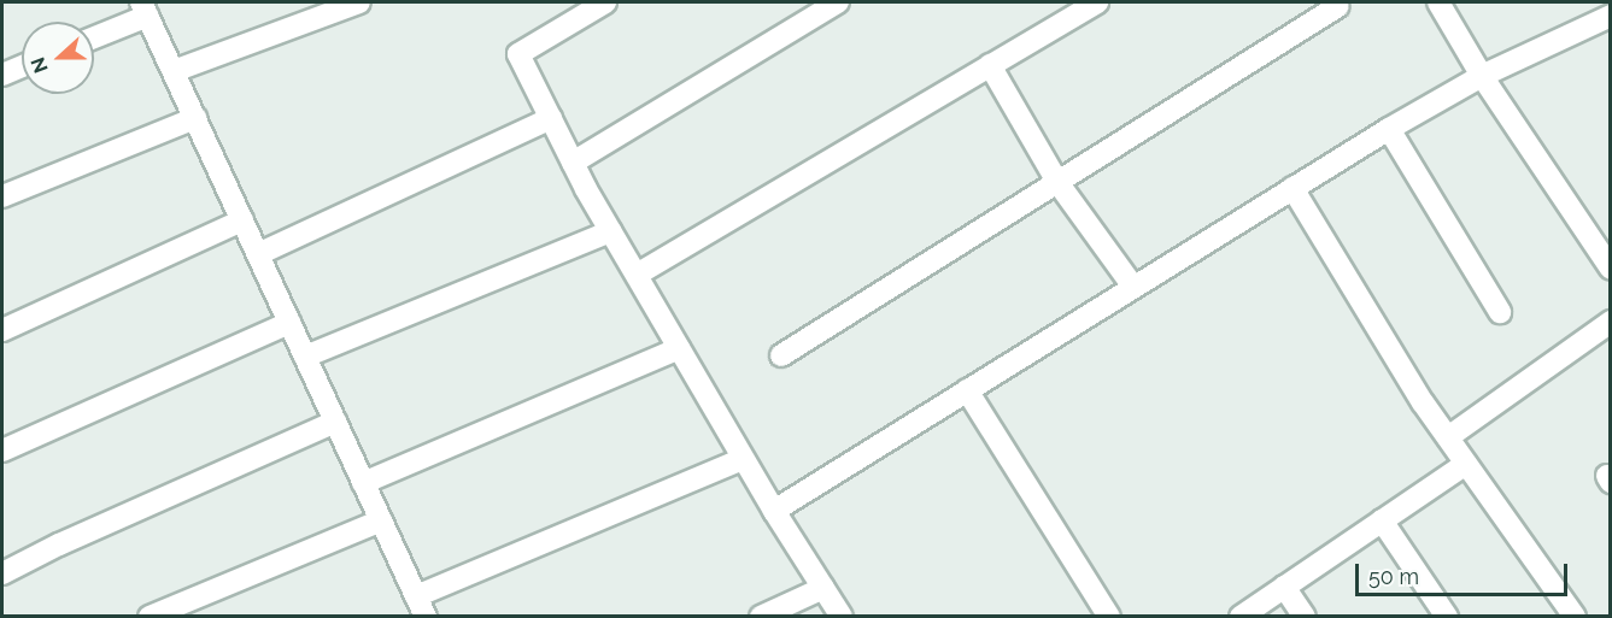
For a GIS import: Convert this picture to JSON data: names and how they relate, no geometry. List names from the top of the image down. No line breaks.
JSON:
{"scale_bar":"50 m","north":"left"}
